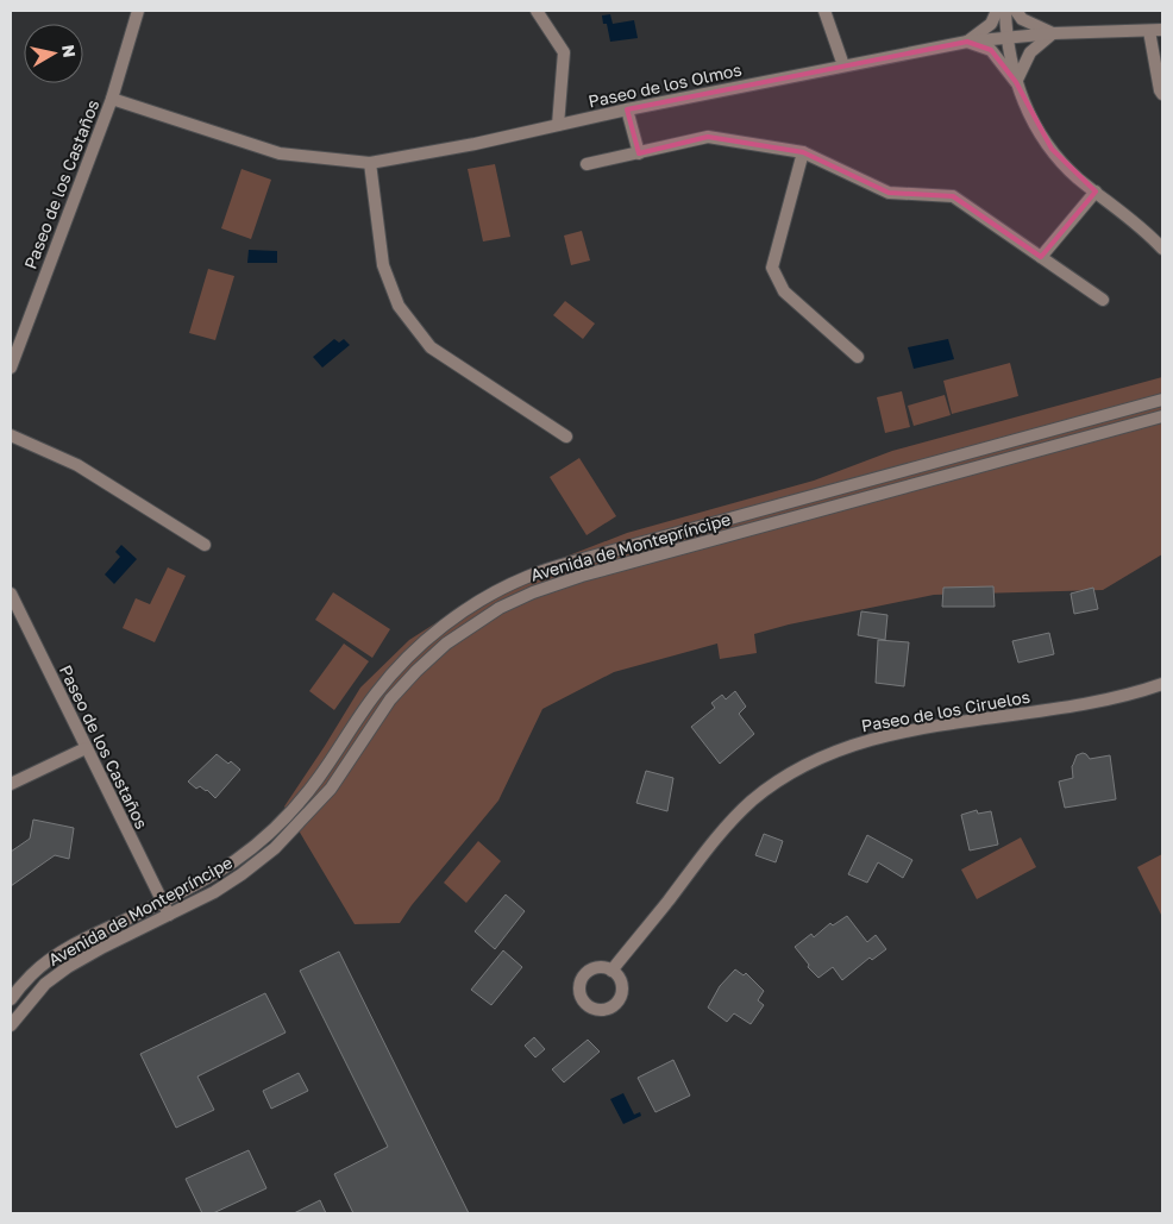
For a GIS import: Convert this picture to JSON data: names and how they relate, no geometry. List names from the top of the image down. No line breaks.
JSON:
{"streets":{"street":["Paseo de los Olmos","Paseo de los Castaños","Avenida de Montepríncipe","Paseo de los Ciruelos"]},"crossings":[["Paseo de los Olmos","Paseo de los Castaños"],["Paseo de los Castaños","Avenida de Montepríncipe"]],"north":"right"}
